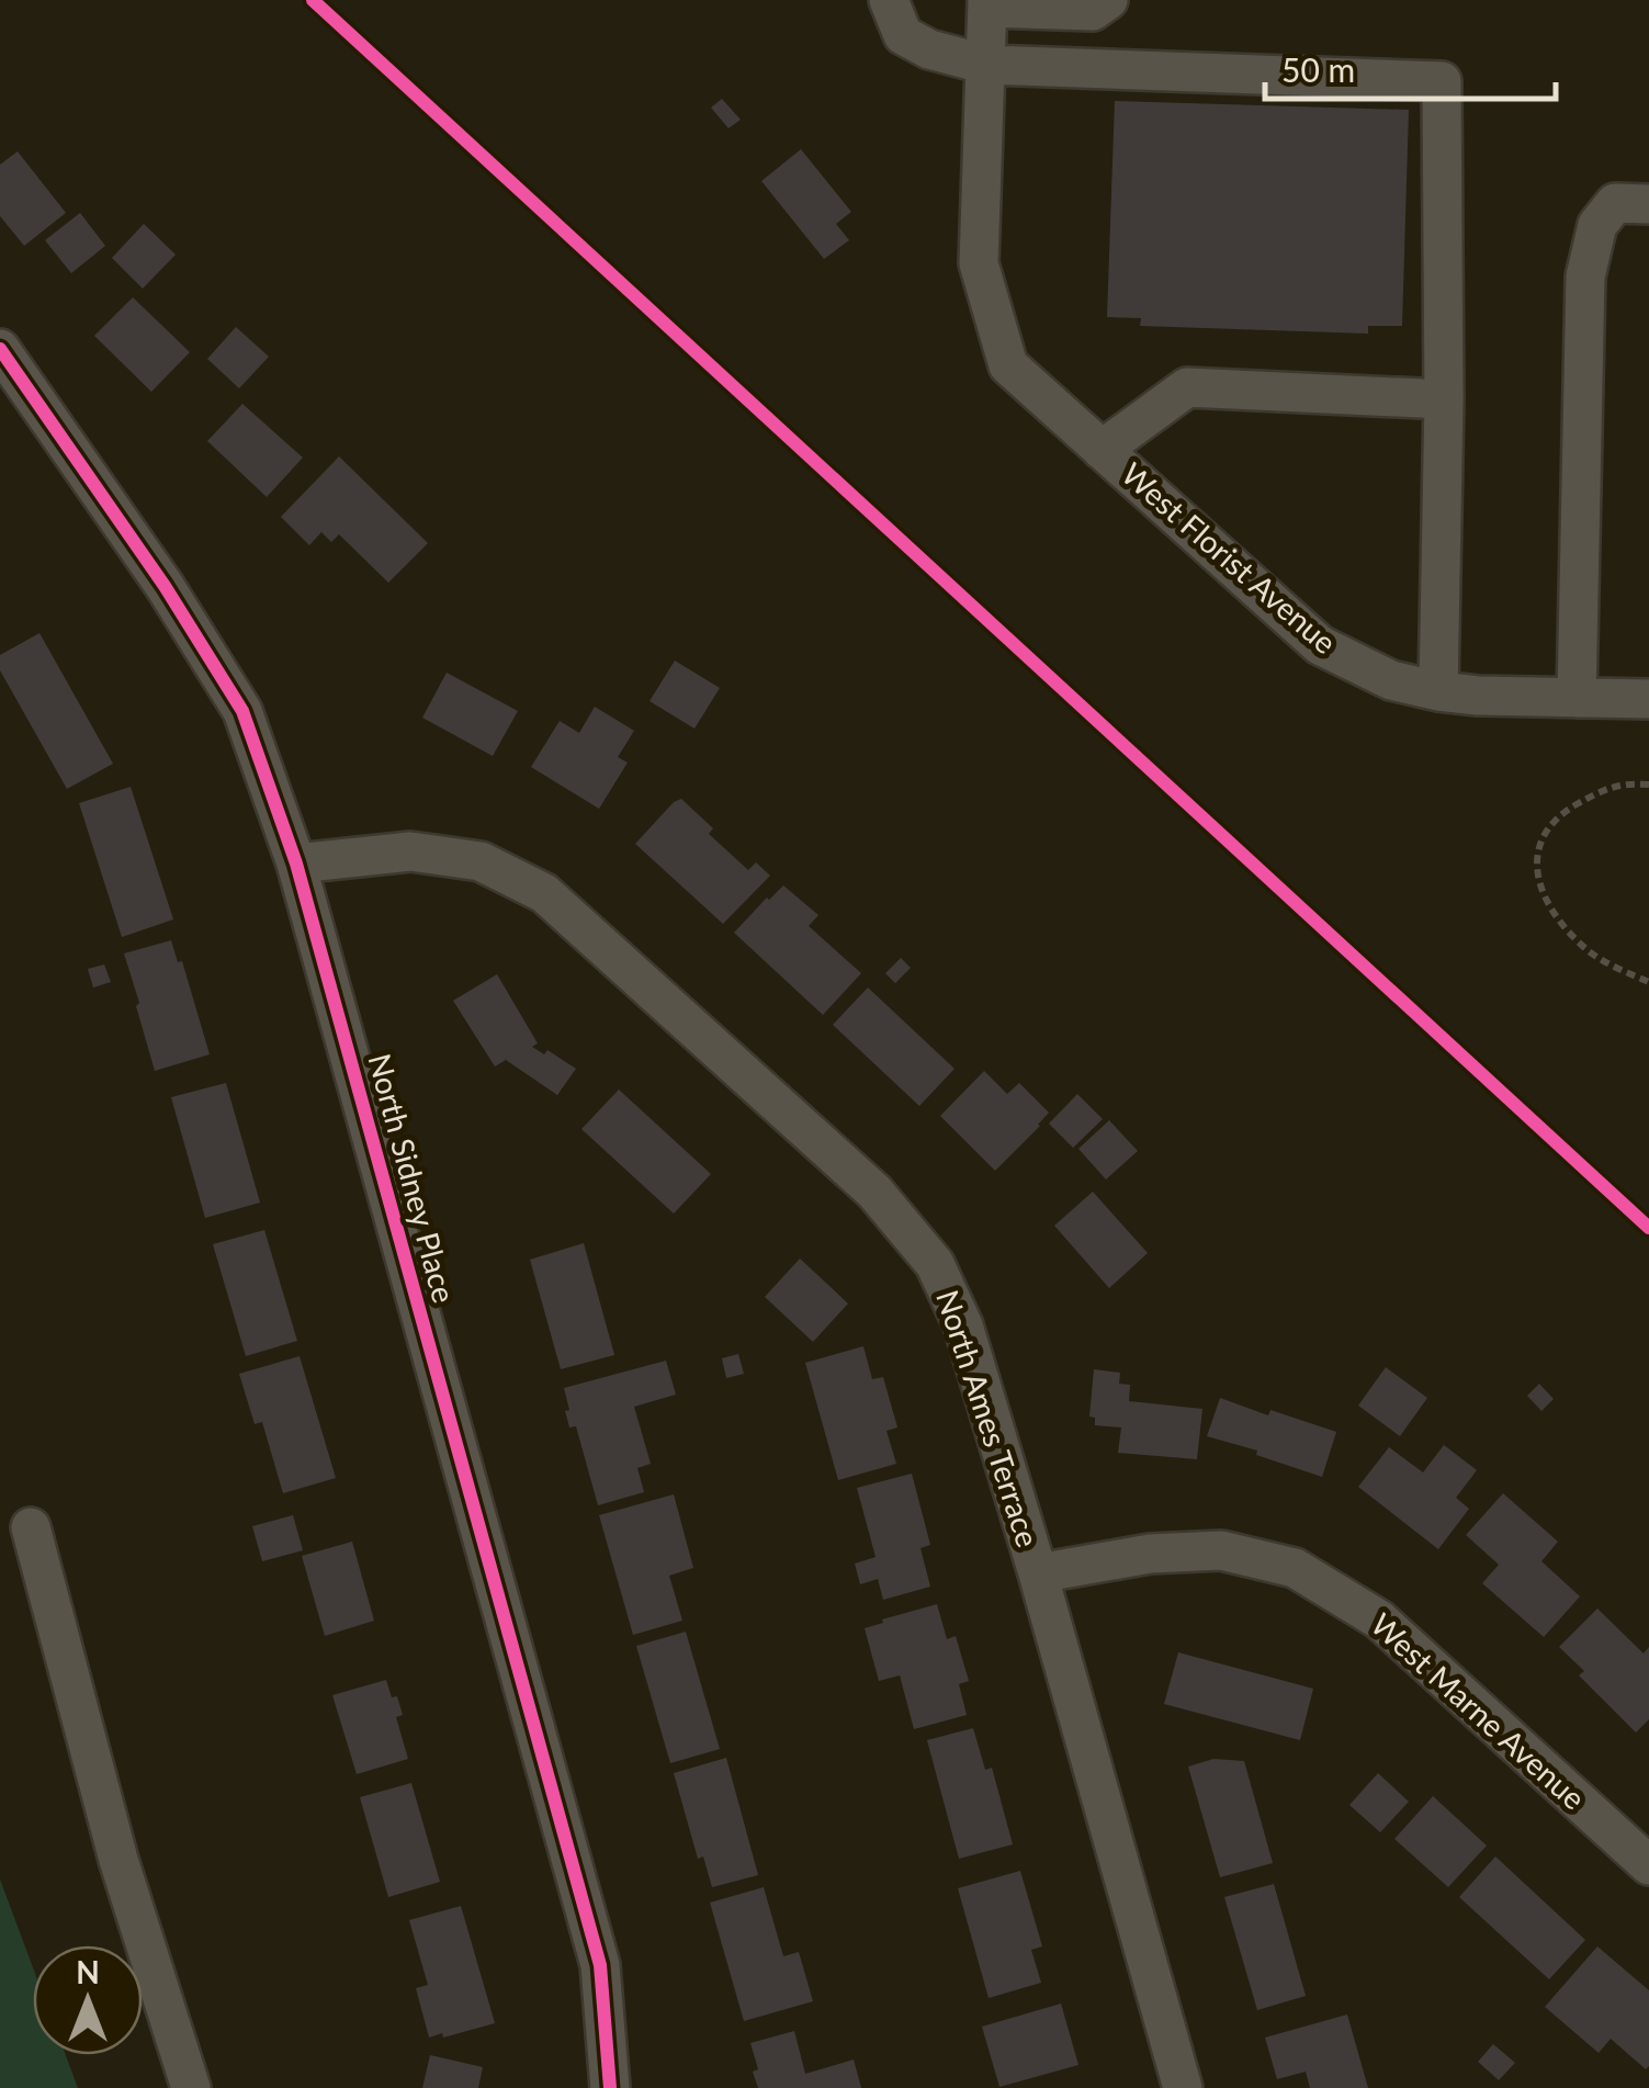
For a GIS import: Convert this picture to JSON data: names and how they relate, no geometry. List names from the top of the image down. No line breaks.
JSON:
{"streets":{"street":["West Florist Avenue","North Sidney Place","North Ames Terrace","West Marne Avenue"]},"crossings":[["North Sidney Place","North Ames Terrace"],["North Ames Terrace","West Marne Avenue"]],"scale_bar":"50 m","north":"top"}
